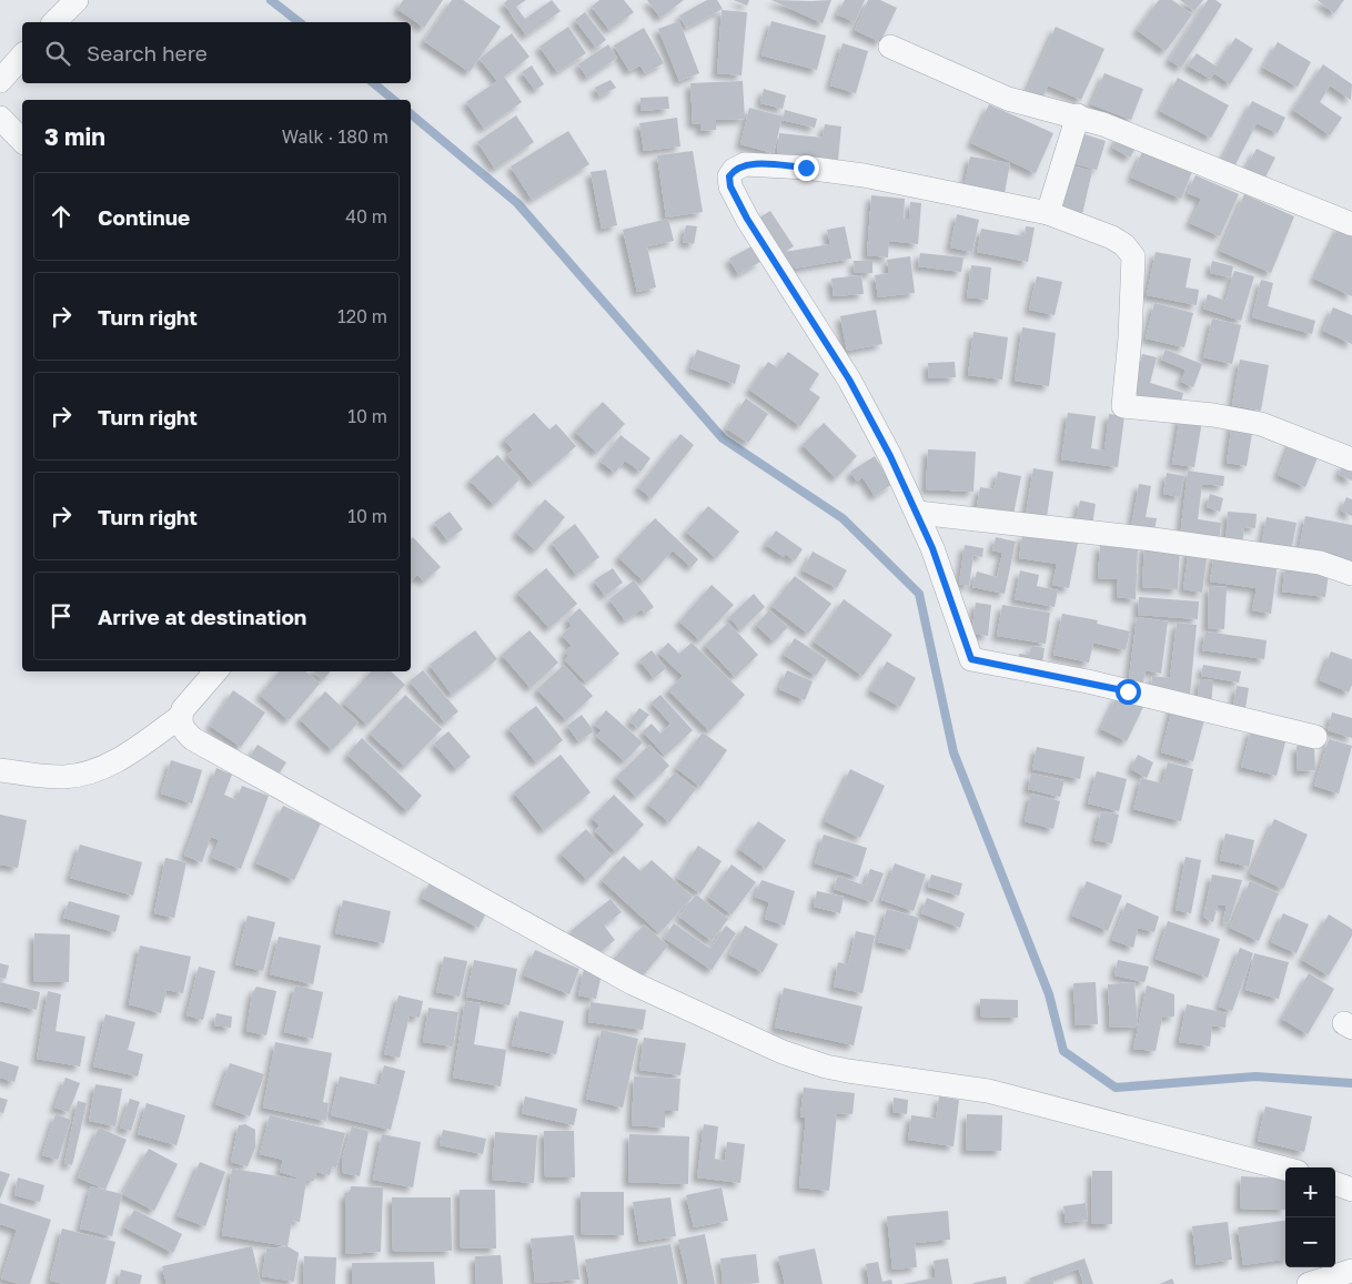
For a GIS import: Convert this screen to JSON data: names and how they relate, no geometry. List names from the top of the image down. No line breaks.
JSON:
{"page":{"search":"Search here","heading":["3 min","Walk · 180 m"],"list":[["Continue","40 m"],["Turn right","120 m"],["Turn right","10 m"],["Turn right","10 m"],"Arrive at destination"],"map_buttons":["+","−"]}}
